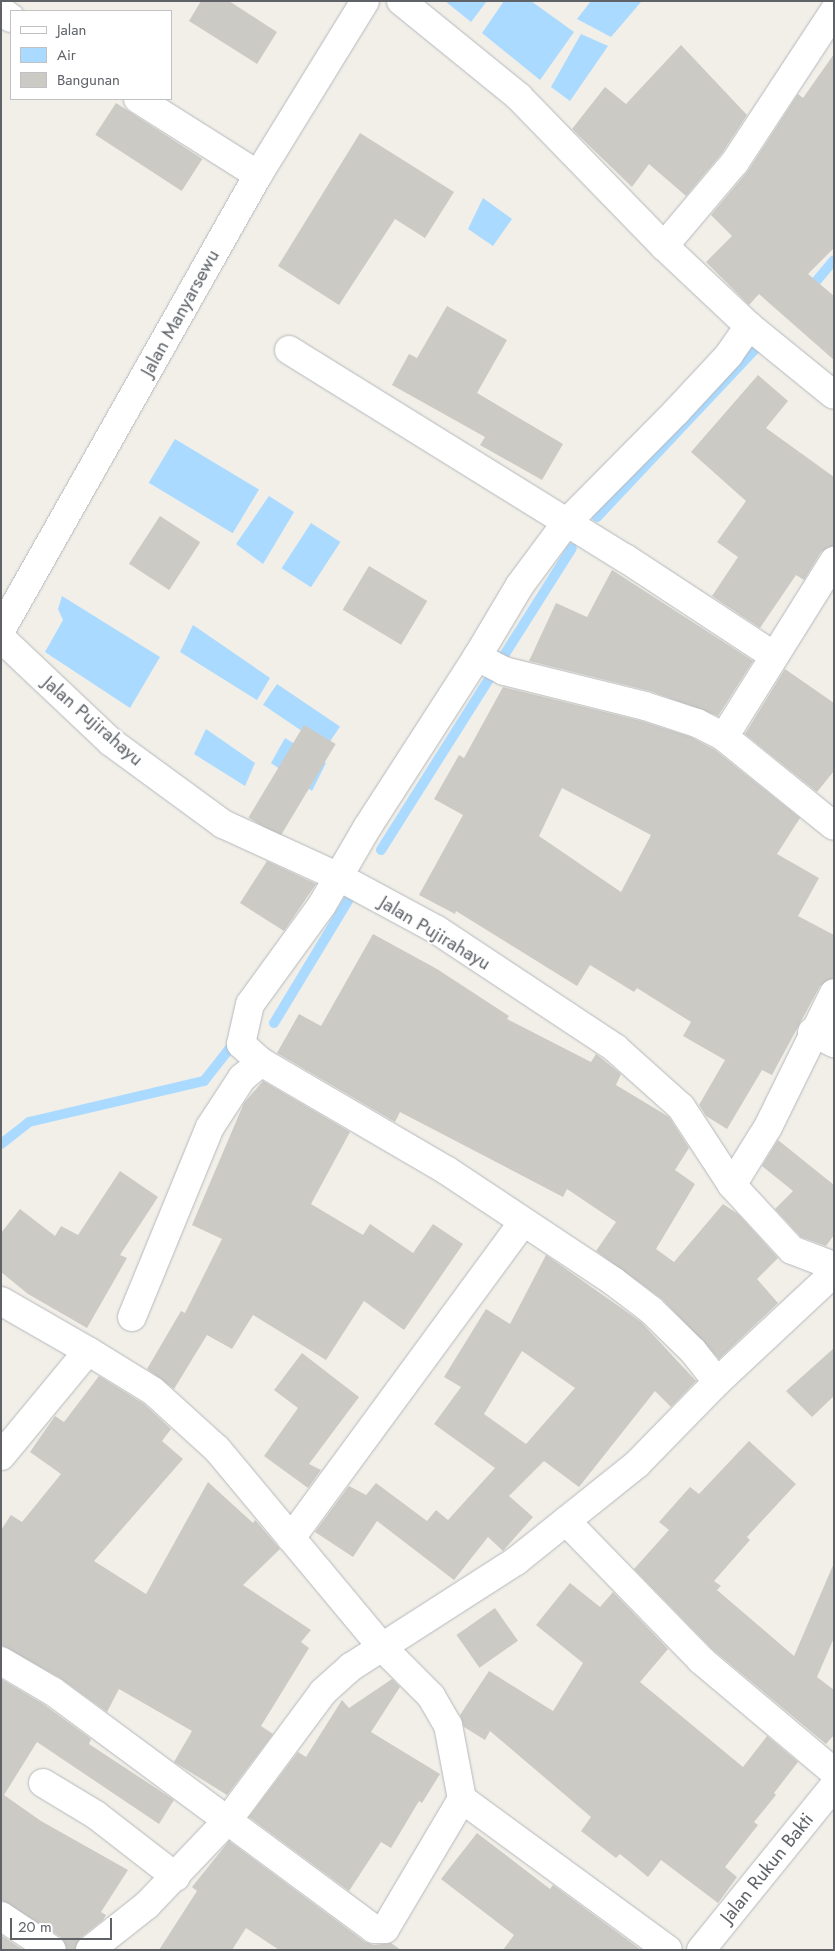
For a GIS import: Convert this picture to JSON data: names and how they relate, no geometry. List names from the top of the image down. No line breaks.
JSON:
{"streets":{"street":["Jalan Manyarsewu","Jalan Pujirahayu","Jalan Rukun Bakti"]},"legend":["Jalan","Air","Bangunan"],"scale_bar":"20 m"}
